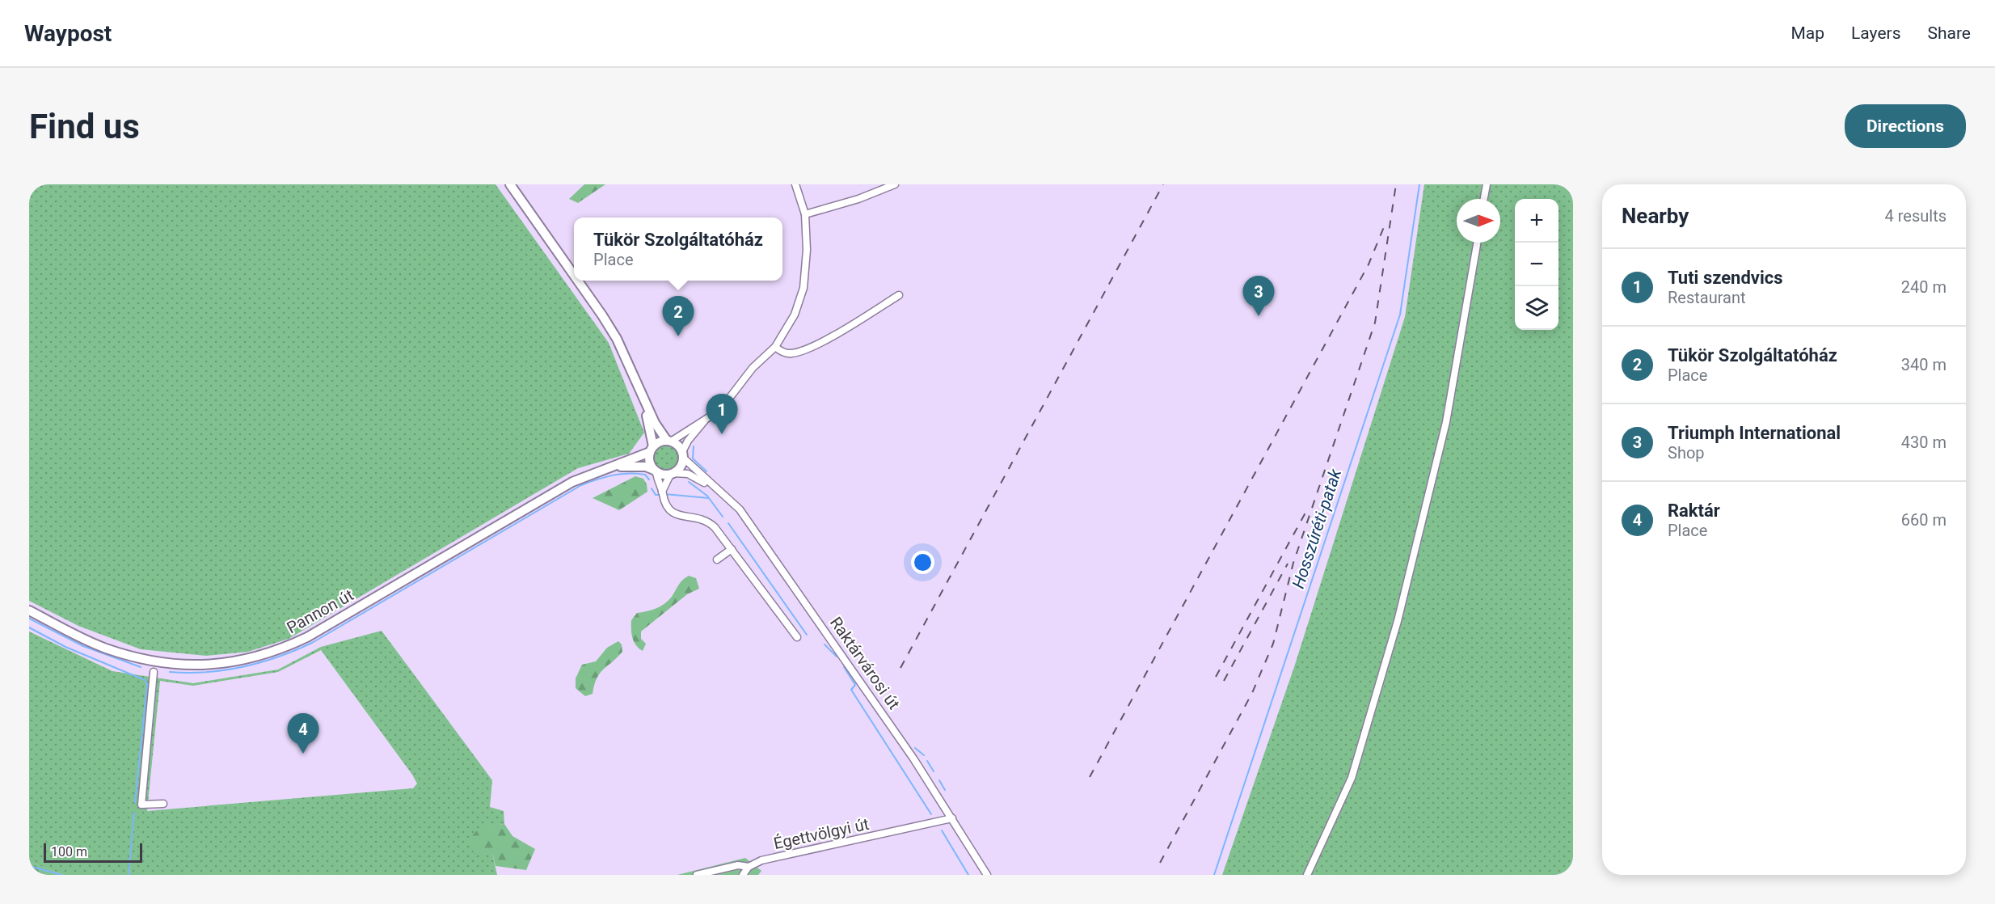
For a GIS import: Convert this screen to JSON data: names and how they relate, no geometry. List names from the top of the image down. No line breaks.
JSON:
{"streets":{"main road":["Pannon út","Raktárvárosi út"],"street":["Égettvölgyi út"]},"crossings":[["Pannon út","Raktárvárosi út"],["Raktárvárosi út","Égettvölgyi út"]],"water":["Hosszúréti-patak"],"scale_bar":"100 m","north":"right","page":{"header":"Waypost","nav":["Map","Layers","Share"],"buttons":"Directions","title":"Find us","heading":["Nearby","4 results"],"map_buttons":["+","−"],"popup":["Tükör Szolgáltatóház","Place"],"list":[{"mark":"1","name":"Tuti szendvics","note":"Restaurant","value":"240 m"},{"mark":"2","name":"Tükör Szolgáltatóház","note":"Place","value":"340 m"},{"mark":"3","name":"Triumph International","note":"Shop","value":"430 m"},{"mark":"4","name":"Raktár","note":"Place","value":"660 m"}],"pins":["3","2","1","4"],"scale":"100 m"}}
